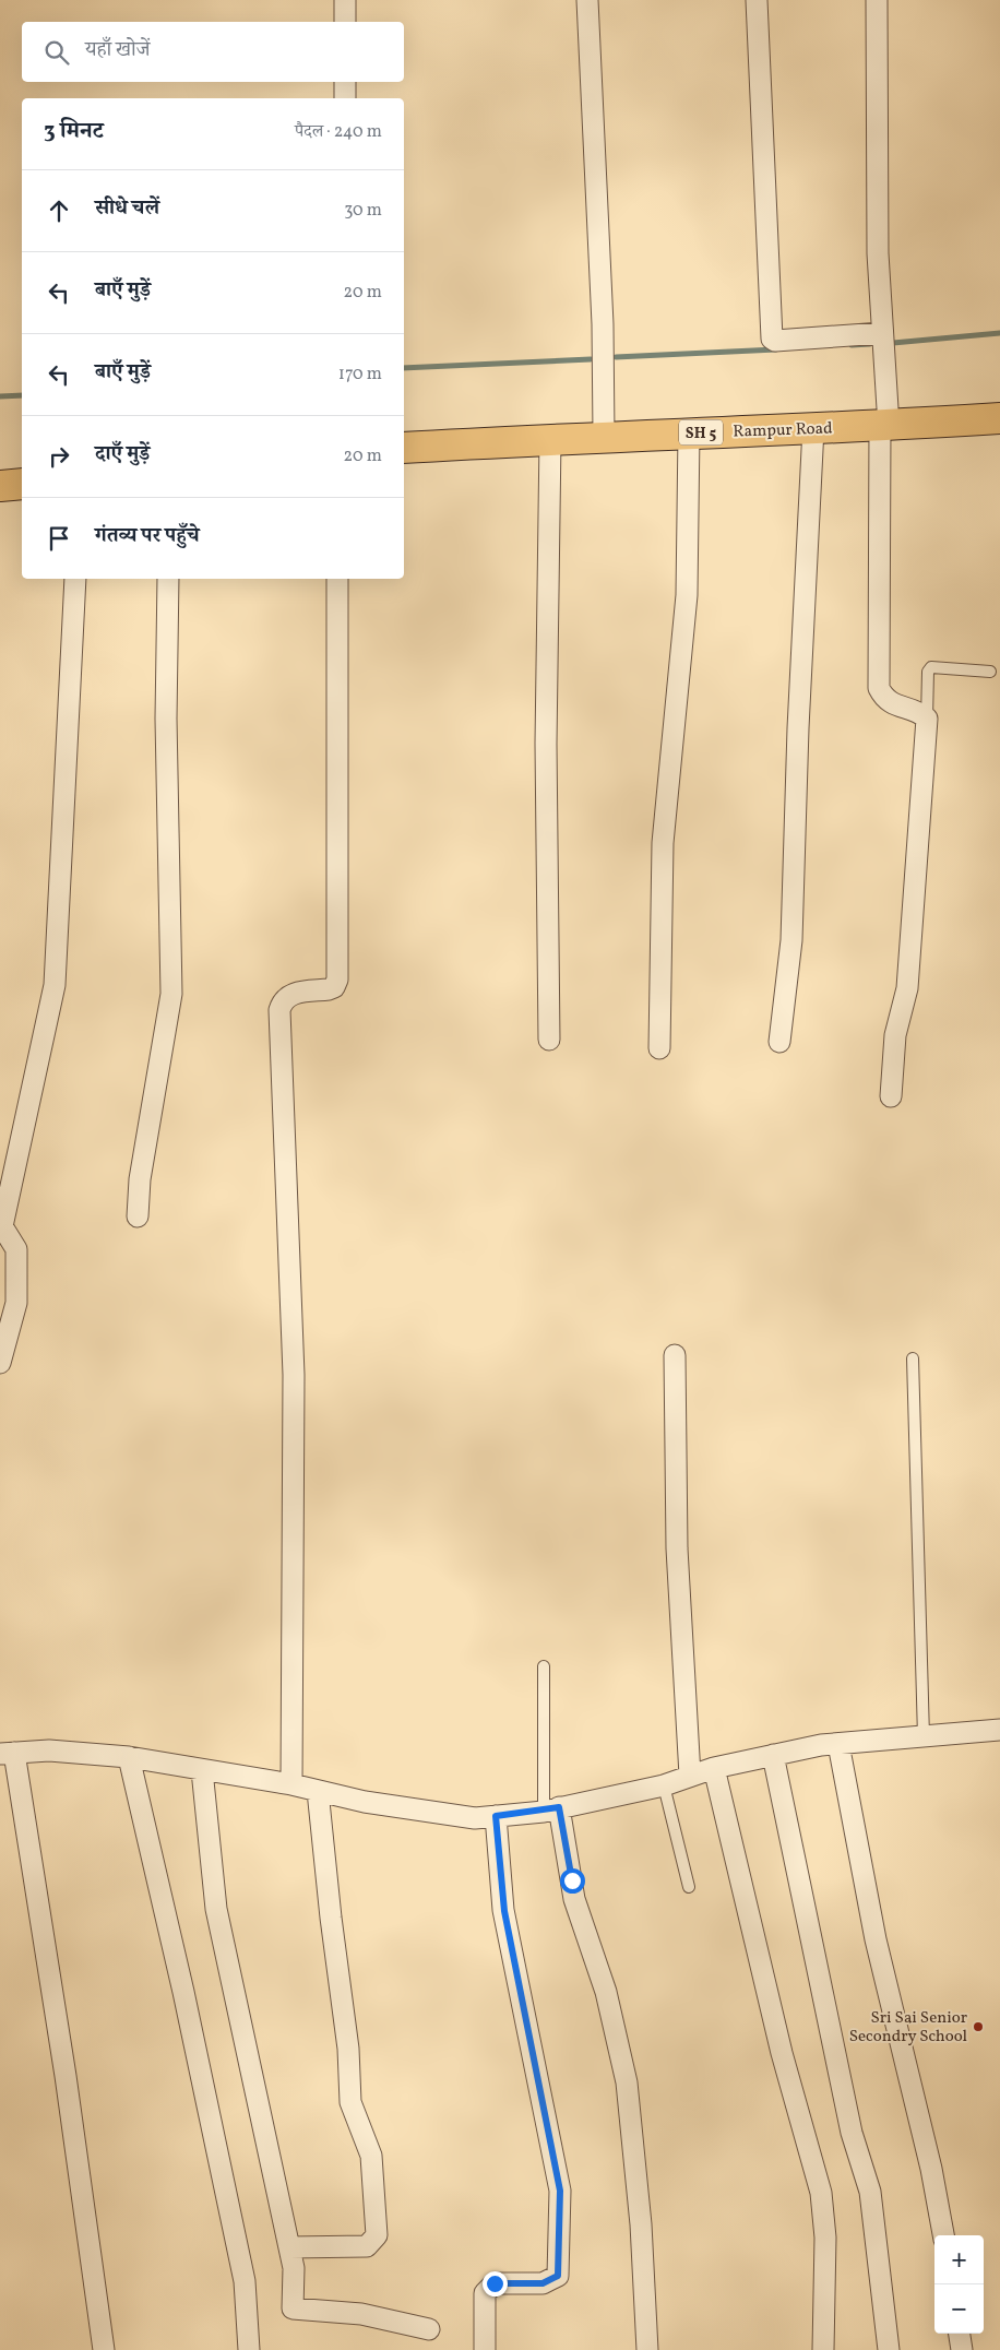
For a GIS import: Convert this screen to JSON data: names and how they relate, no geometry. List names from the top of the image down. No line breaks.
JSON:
{"streets":{"main road":["Rampur Road","SH 5"]},"places":["Sri Sai Senior Secondry School"],"page":{"search":"यहाँ खोजें","heading":["3 मिनट","पैदल · 240 m"],"list":[["सीधे चलें","30 m"],["बाएँ मुड़ें","20 m"],["बाएँ मुड़ें","170 m"],["दाएँ मुड़ें","20 m"],"गंतव्य पर पहुँचे"],"map_buttons":["+","−"]}}
